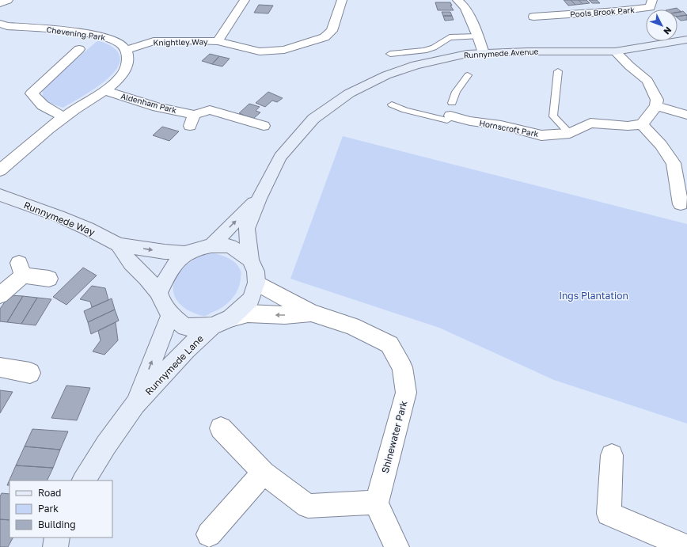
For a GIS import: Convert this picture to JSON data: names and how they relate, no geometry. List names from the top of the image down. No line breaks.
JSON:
{"streets":{"street":["Pools Brook Park","Chevening Park","Knightley Way","Runnymede Avenue","Aldenham Park","Hornscroft Park","Runnymede Way","Runnymede Lane","Shinewater Park"]},"crossings":[["Chevening Park","Knightley Way"],["Runnymede Avenue","Runnymede Way"],["Runnymede Avenue","Runnymede Lane"],["Runnymede Avenue","Shinewater Park"],["Runnymede Way","Runnymede Lane"],["Runnymede Way","Shinewater Park"],["Runnymede Lane","Shinewater Park"]],"parks":["Ings Plantation"],"legend":["Road","Park","Building"],"north":"bottom right"}
